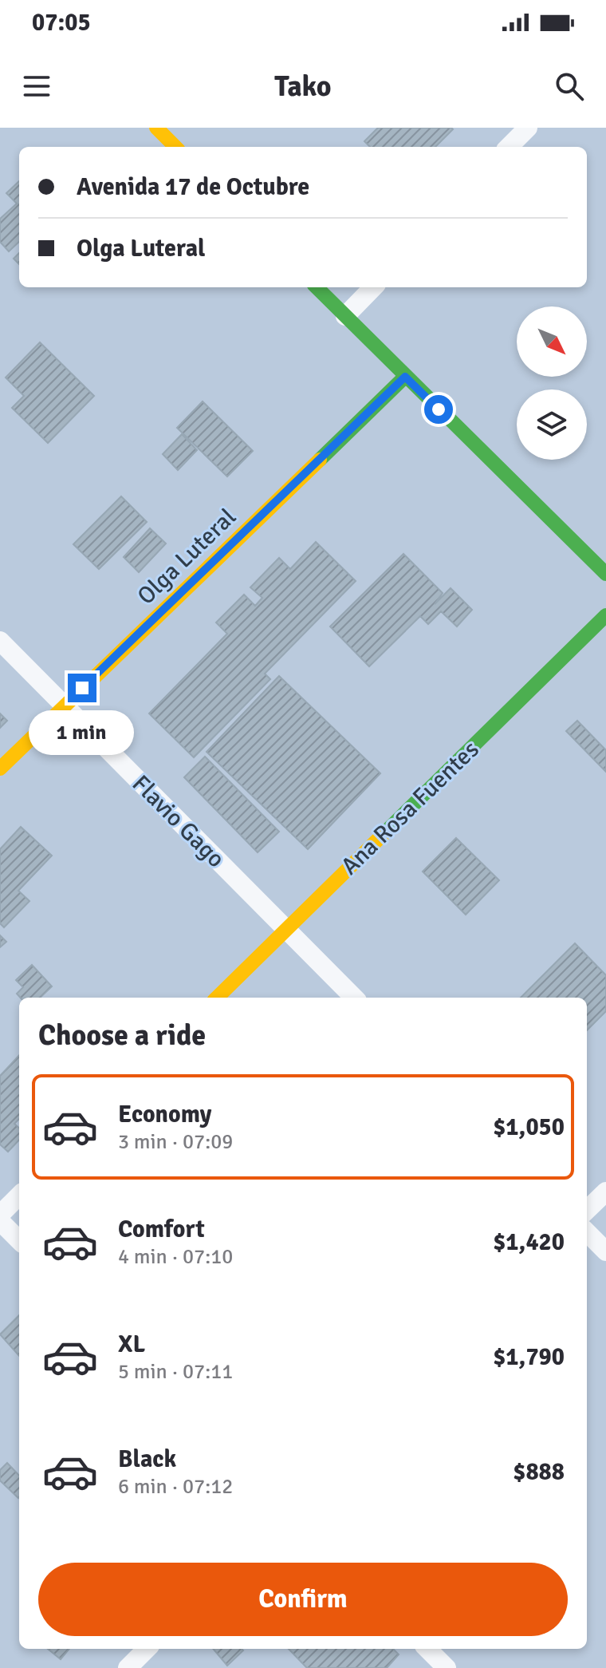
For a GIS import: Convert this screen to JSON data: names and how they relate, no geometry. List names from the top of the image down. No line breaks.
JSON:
{"streets":{"street":["Olga Luteral","Ana Rosa Fuentes","Flavio Gago"]},"crossings":[["Olga Luteral","Flavio Gago"],["Ana Rosa Fuentes","Flavio Gago"]],"north":"bottom right","page":{"status":"07:05","header":"Tako","banner":["Avenida 17 de Octubre","Olga Luteral"],"bubble":"1 min","heading":"Choose a ride","list":[{"name":"Economy","note":"3 min · 07:09","value":"$1,050"},{"name":"Comfort","note":"4 min · 07:10","value":"$1,420"},{"name":"XL","note":"5 min · 07:11","value":"$1,790"},{"name":"Black","note":"6 min · 07:12","value":"$888"}],"buttons":"Confirm"}}
